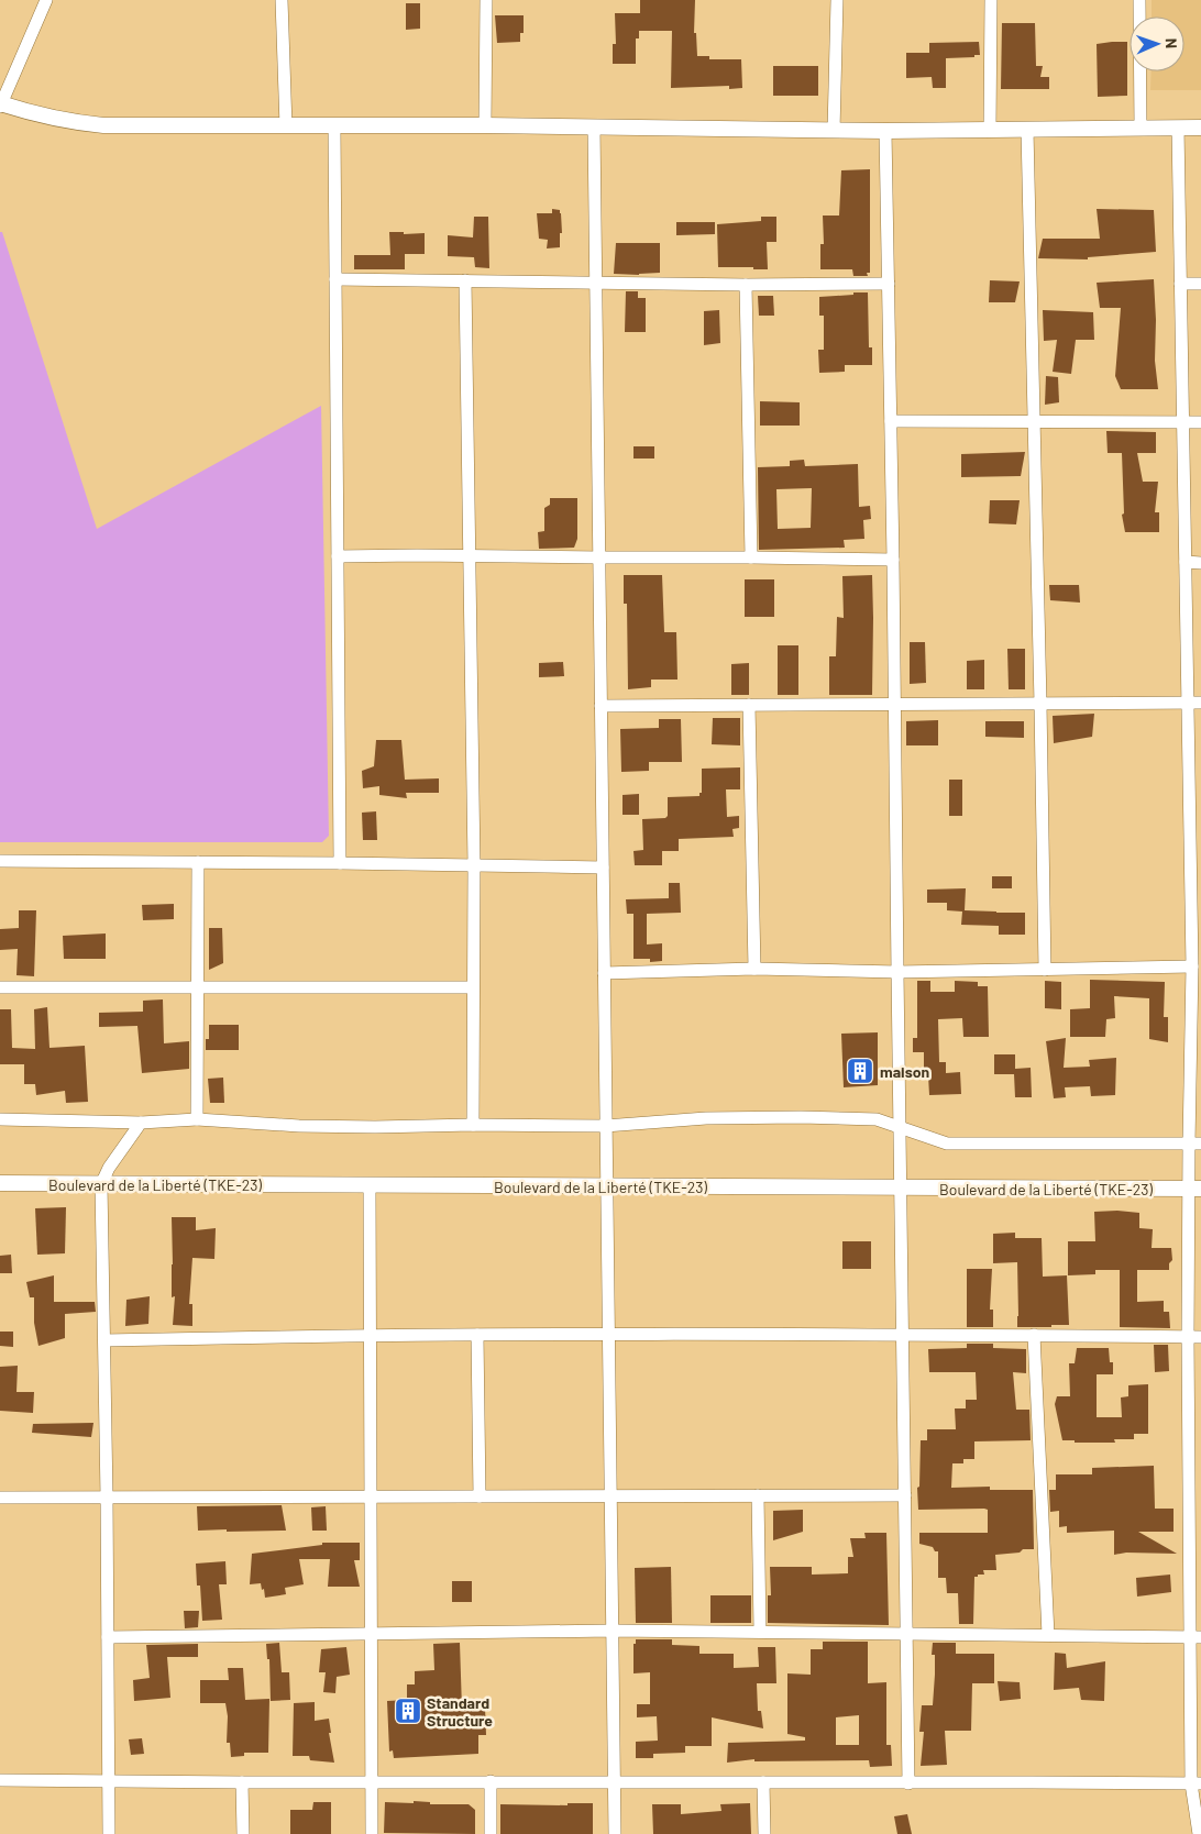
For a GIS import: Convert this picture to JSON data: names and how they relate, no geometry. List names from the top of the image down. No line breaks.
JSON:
{"streets":{"street":["Boulevard de la Liberté (TKE-23)"]},"places":{"building":["maison","Standard Structure"]},"north":"right"}
